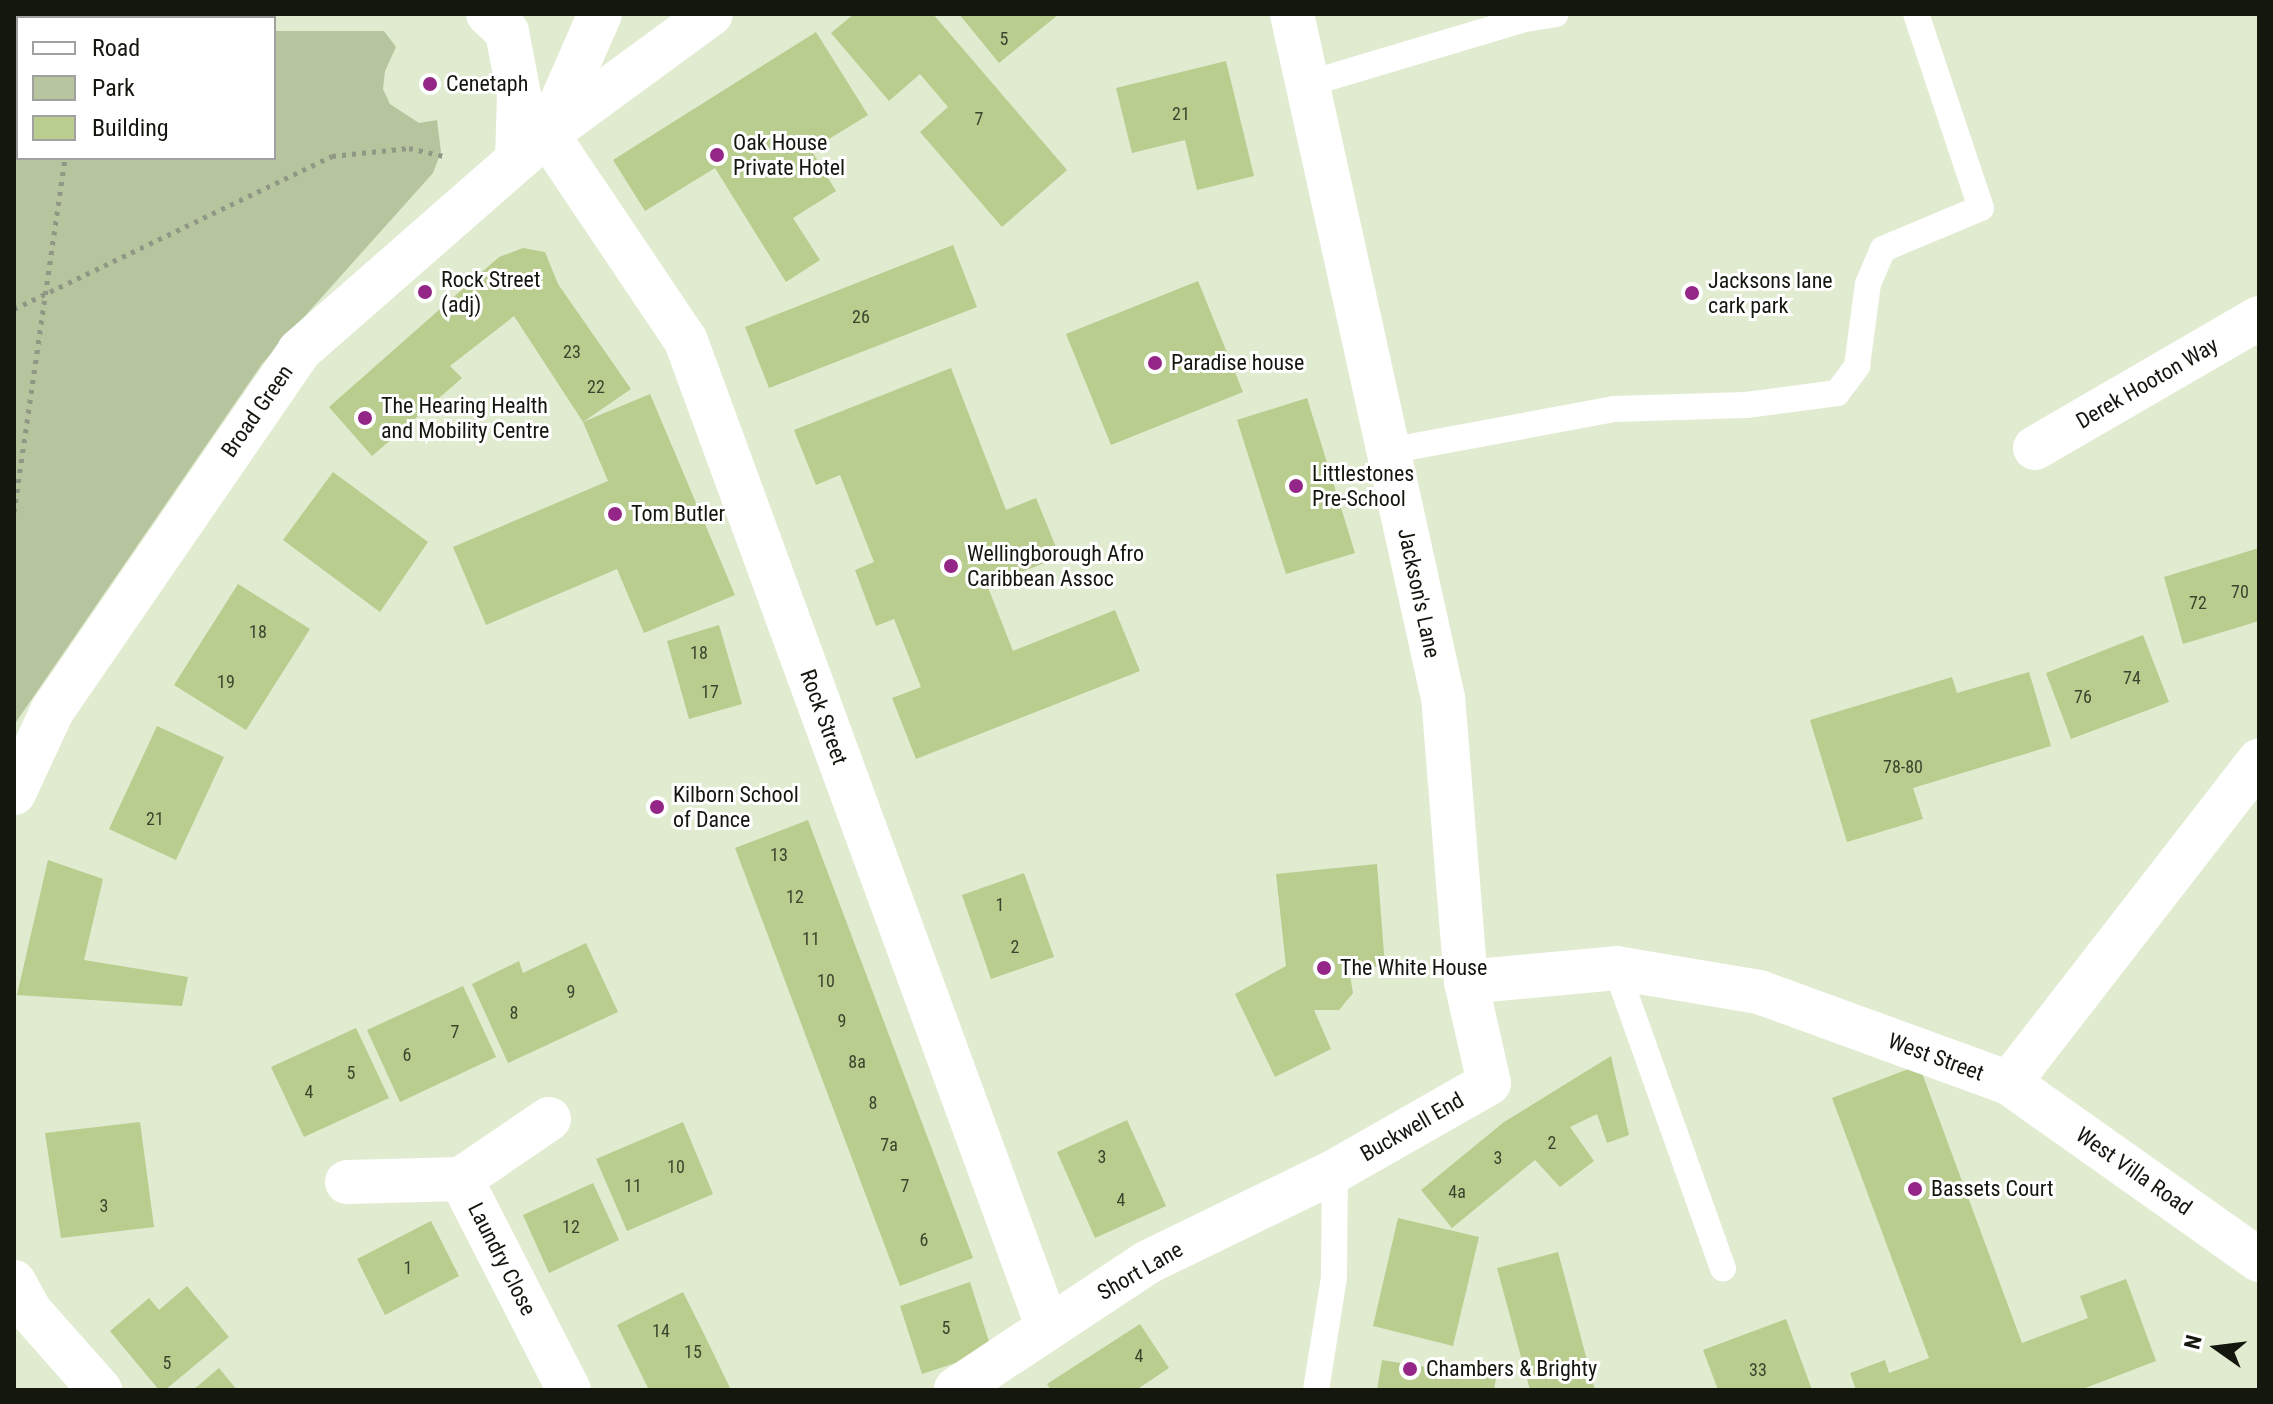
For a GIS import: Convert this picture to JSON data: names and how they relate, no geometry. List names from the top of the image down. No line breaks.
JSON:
{"streets":{"street":["Derek Hooton Way","Broad Green","Jackson's Lane","Rock Street","West Street","Buckwell End","West Villa Road","Laundry Close","Short Lane"]},"crossings":[["Broad Green","Rock Street"],["Jackson's Lane","West Street"],["Jackson's Lane","Buckwell End"],["Rock Street","Short Lane"],["West Street","West Villa Road"],["Buckwell End","Short Lane"]],"places":["Cenetaph","Oak House Private Hotel","Rock Street (adj)","Jacksons lane cark park","Paradise house","The Hearing Health and Mobility Centre","Littlestones Pre-School","Tom Butler","Wellingborough Afro Caribbean Assoc","Kilborn School of Dance","The White House","Bassets Court","Chambers & Brighty"],"house_numbers":["5","21","7","26","23","22","70","72","18","18","74","19","17","76","78-80","21","13","12","1","11","2","10","9","8","9","7","6","8a","5","4","8","2","7a","3","3","10","11","7","4a","4","3","12","6","1","5","14","15","4","5","33"],"legend":["Road","Park","Building"],"north":"left"}
